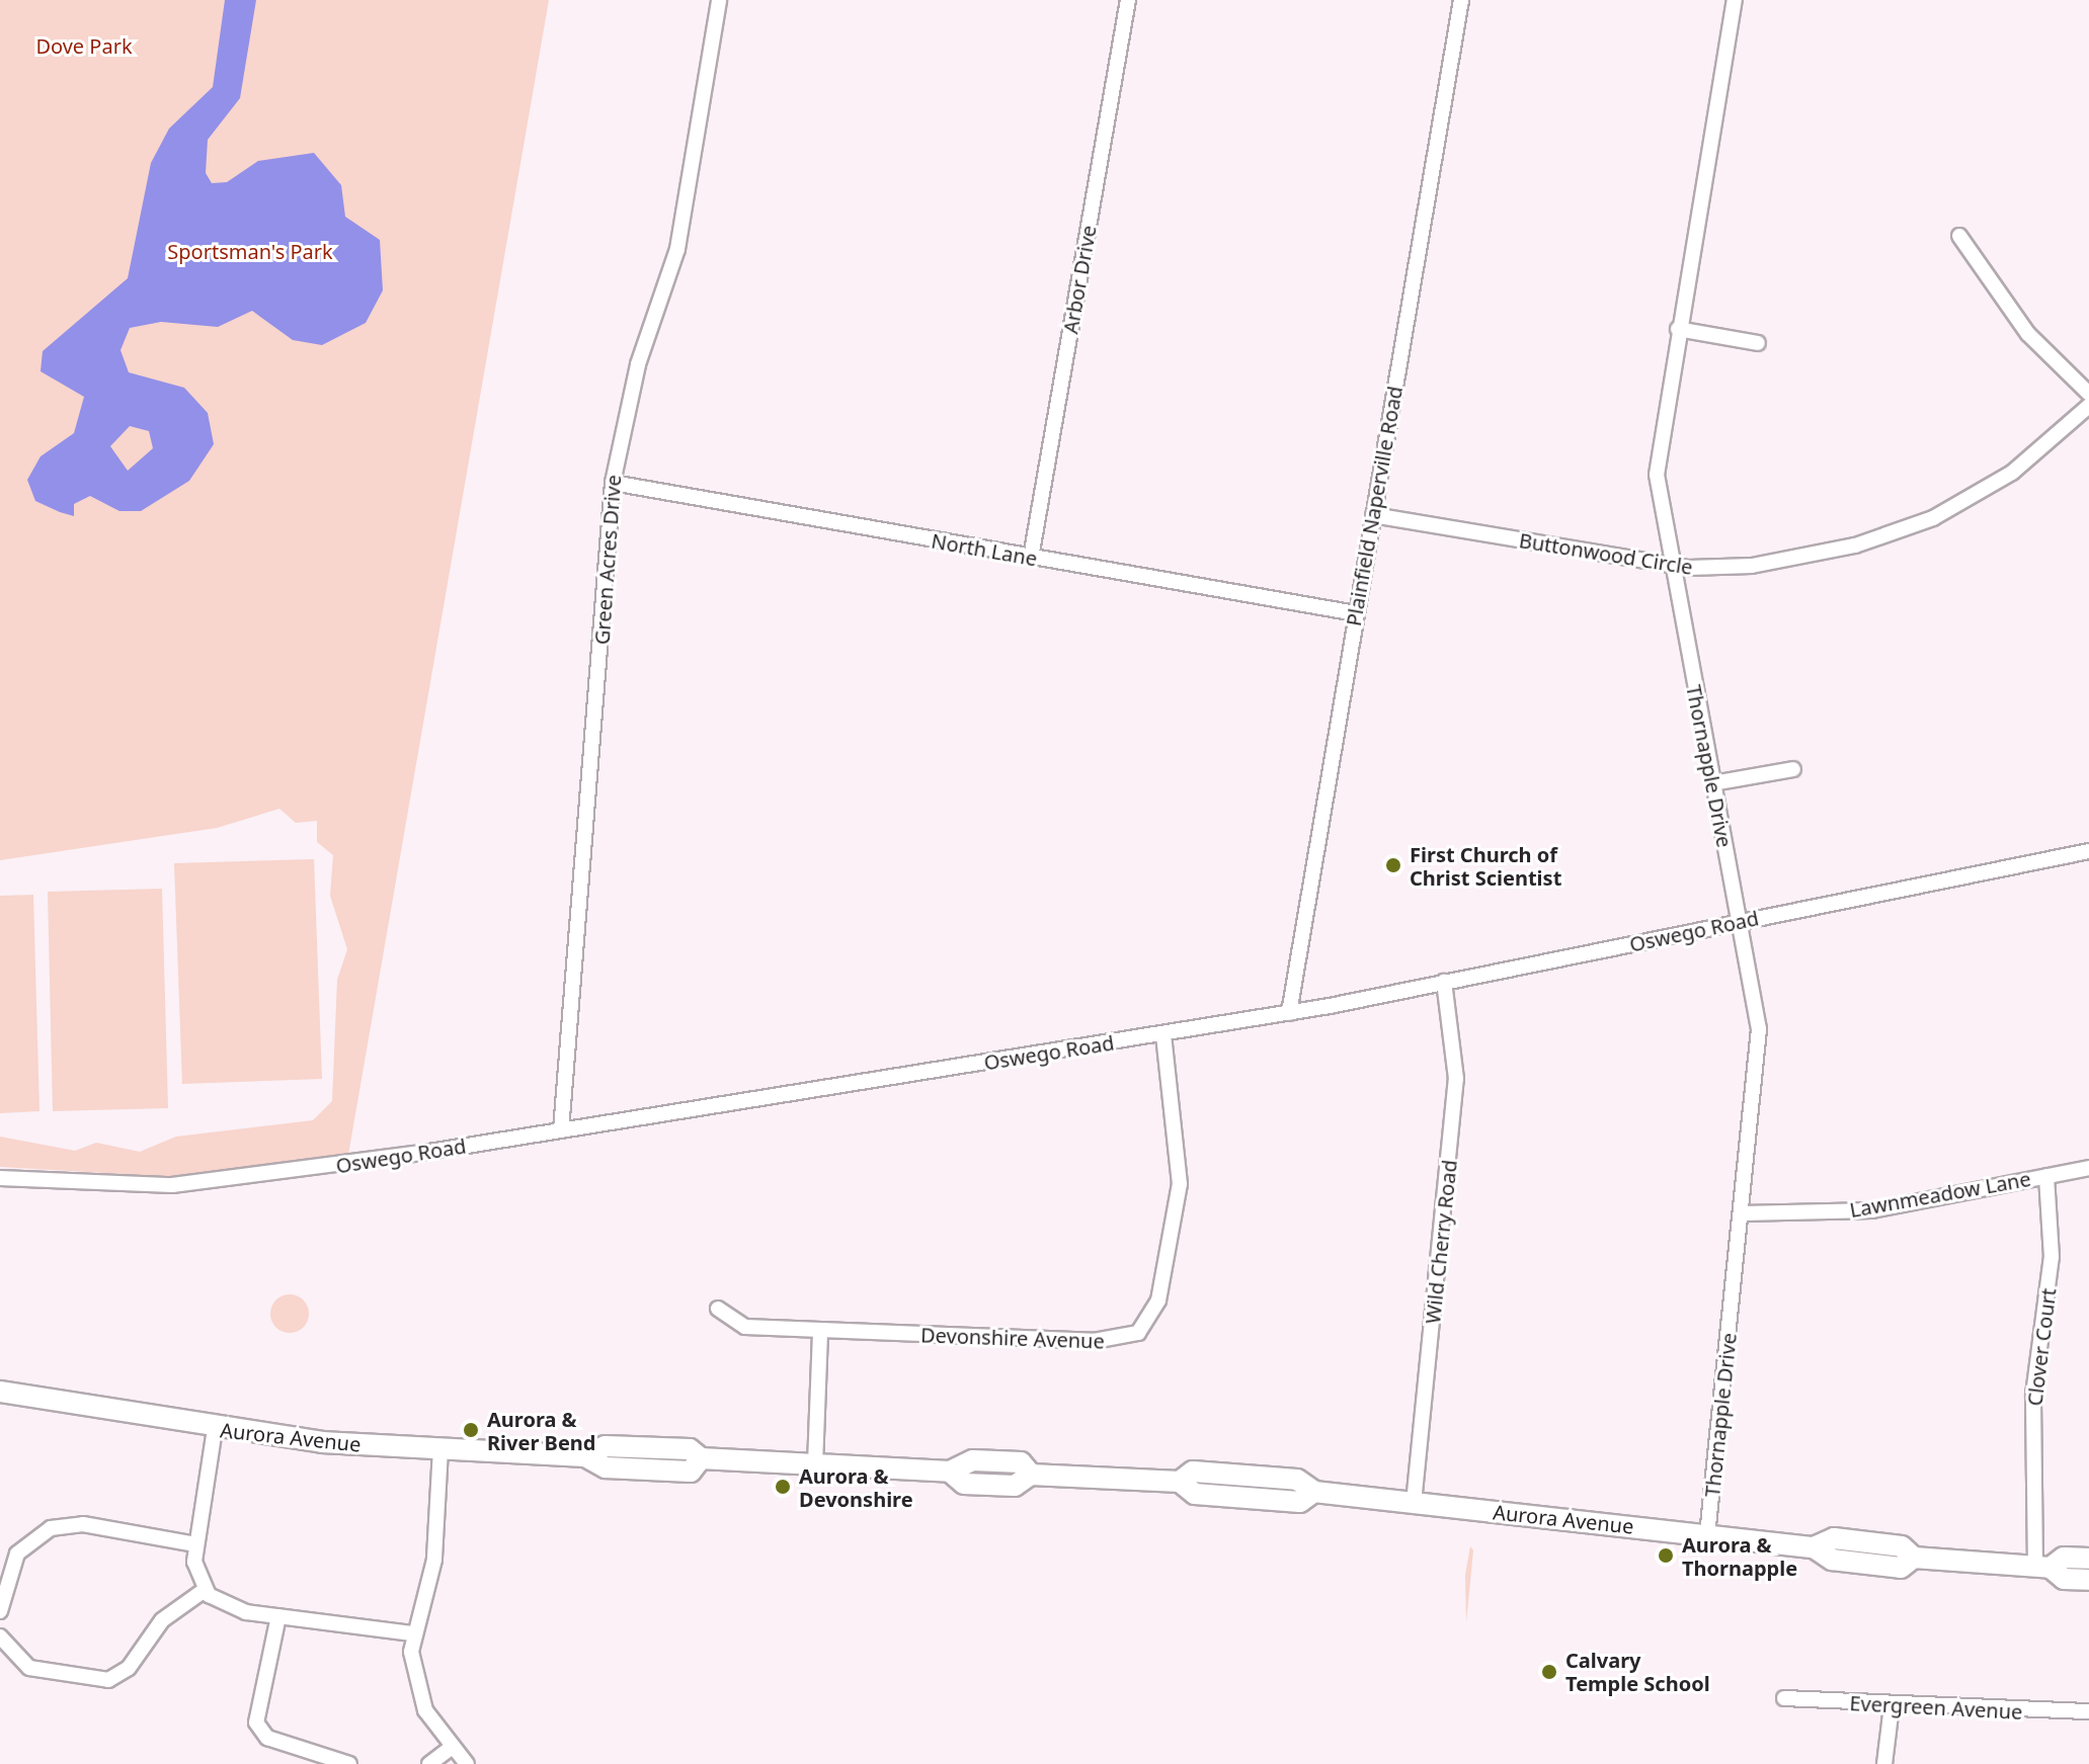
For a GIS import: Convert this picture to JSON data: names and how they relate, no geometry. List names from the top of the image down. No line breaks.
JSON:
{"streets":{"main road":["Aurora Avenue"],"street":["Arbor Drive","Plainfield Naperville Road","North Lane","Buttonwood Circle","Green Acres Drive","Thornapple Drive","Oswego Road","Lawnmeadow Lane","Wild Cherry Road","Devonshire Avenue","Clover Court","Evergreen Avenue"]},"crossings":[["Arbor Drive","North Lane"],["Plainfield Naperville Road","North Lane"],["Plainfield Naperville Road","Buttonwood Circle"],["Plainfield Naperville Road","Oswego Road"],["North Lane","Green Acres Drive"],["Buttonwood Circle","Thornapple Drive"],["Green Acres Drive","Oswego Road"],["Thornapple Drive","Oswego Road"],["Thornapple Drive","Lawnmeadow Lane"],["Thornapple Drive","Aurora Avenue"],["Oswego Road","Wild Cherry Road"],["Oswego Road","Devonshire Avenue"],["Lawnmeadow Lane","Clover Court"],["Wild Cherry Road","Aurora Avenue"],["Clover Court","Aurora Avenue"]],"parks":["Dove Park","Sportsman's Park"],"places":["First Church of Christ Scientist","Aurora & River Bend","Aurora & Devonshire","Aurora & Thornapple","Calvary Temple School"]}
